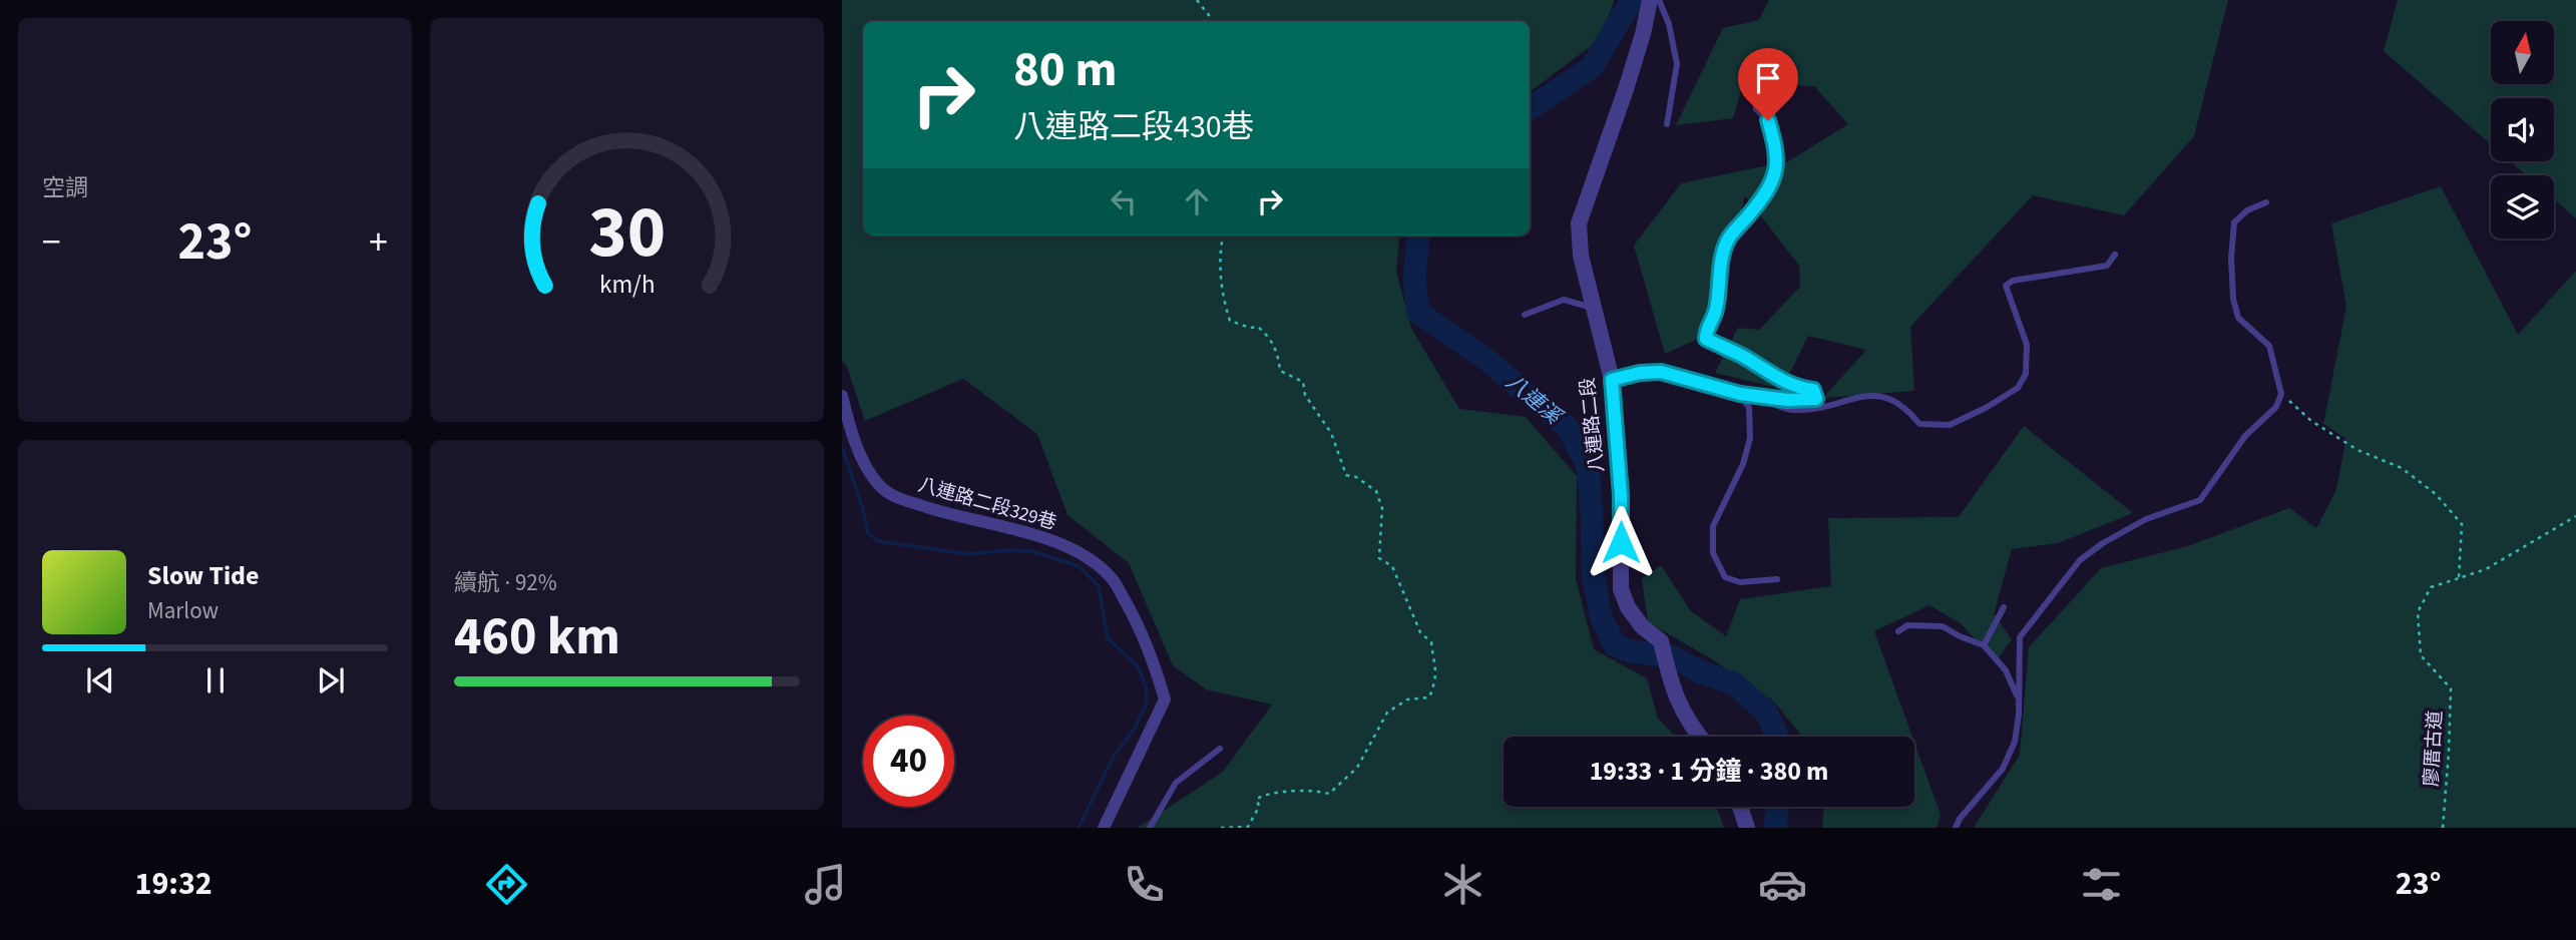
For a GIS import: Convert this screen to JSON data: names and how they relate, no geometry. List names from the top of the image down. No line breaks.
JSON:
{"streets":{"street":["八連路二段","八連路二段329巷"],"path":["廖厝古道"]},"water":["八連溪"],"north":"top","page":{"tile":["空調",["續航 · 92%","460 km"]],"turn":["80 m","八連路二段430巷"],"heat":["−","23°","+"],"song":["Slow Tide","Marlow"],"limit":"40","trip":"19:33 · 1 分鐘 · 380 m","tabs":["19:32","23°"],"gauge":["30","km/h"]}}
